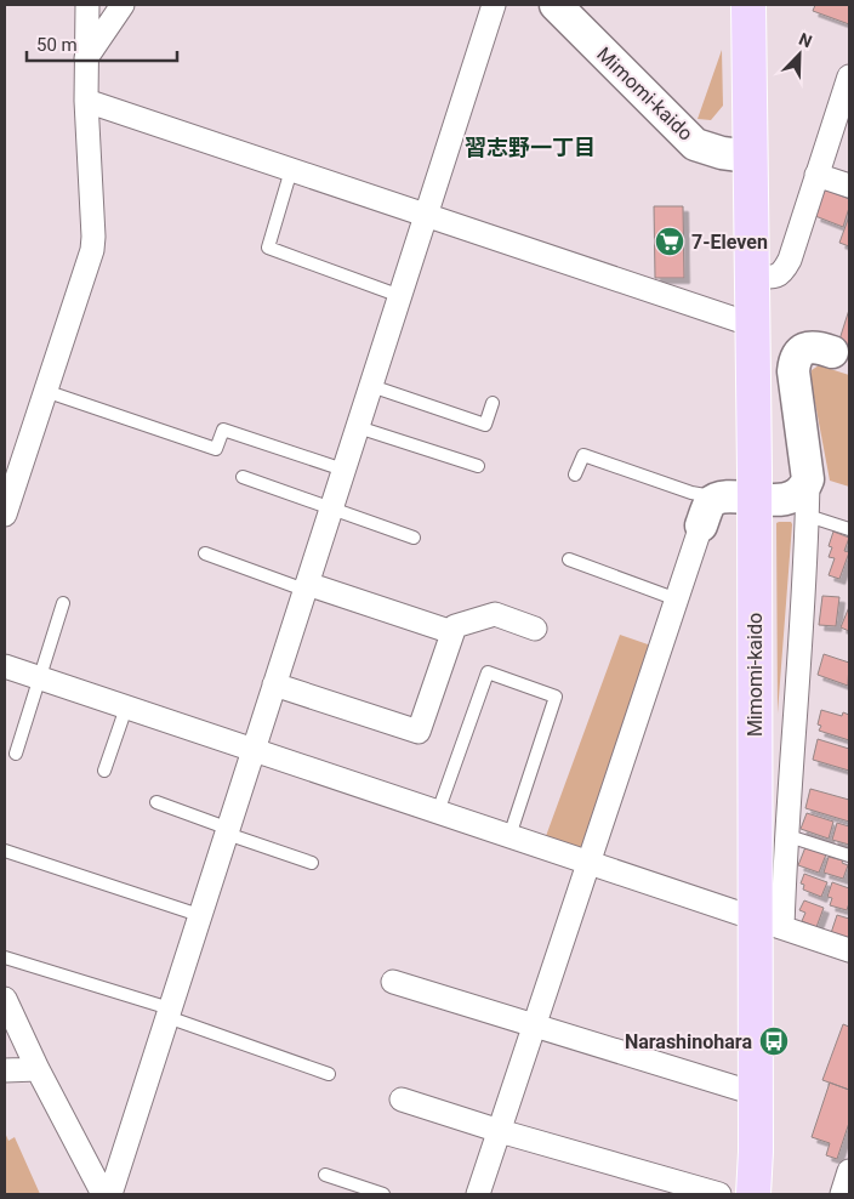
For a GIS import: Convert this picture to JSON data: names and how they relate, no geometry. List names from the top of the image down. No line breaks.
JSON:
{"streets":{"main road":["Mimomi-kaido"]},"districts":["習志野一丁目"],"places":{"supermarket":["7-Eleven"],"bus stop":["Narashinohara"]},"scale_bar":"50 m","north":"top right"}
